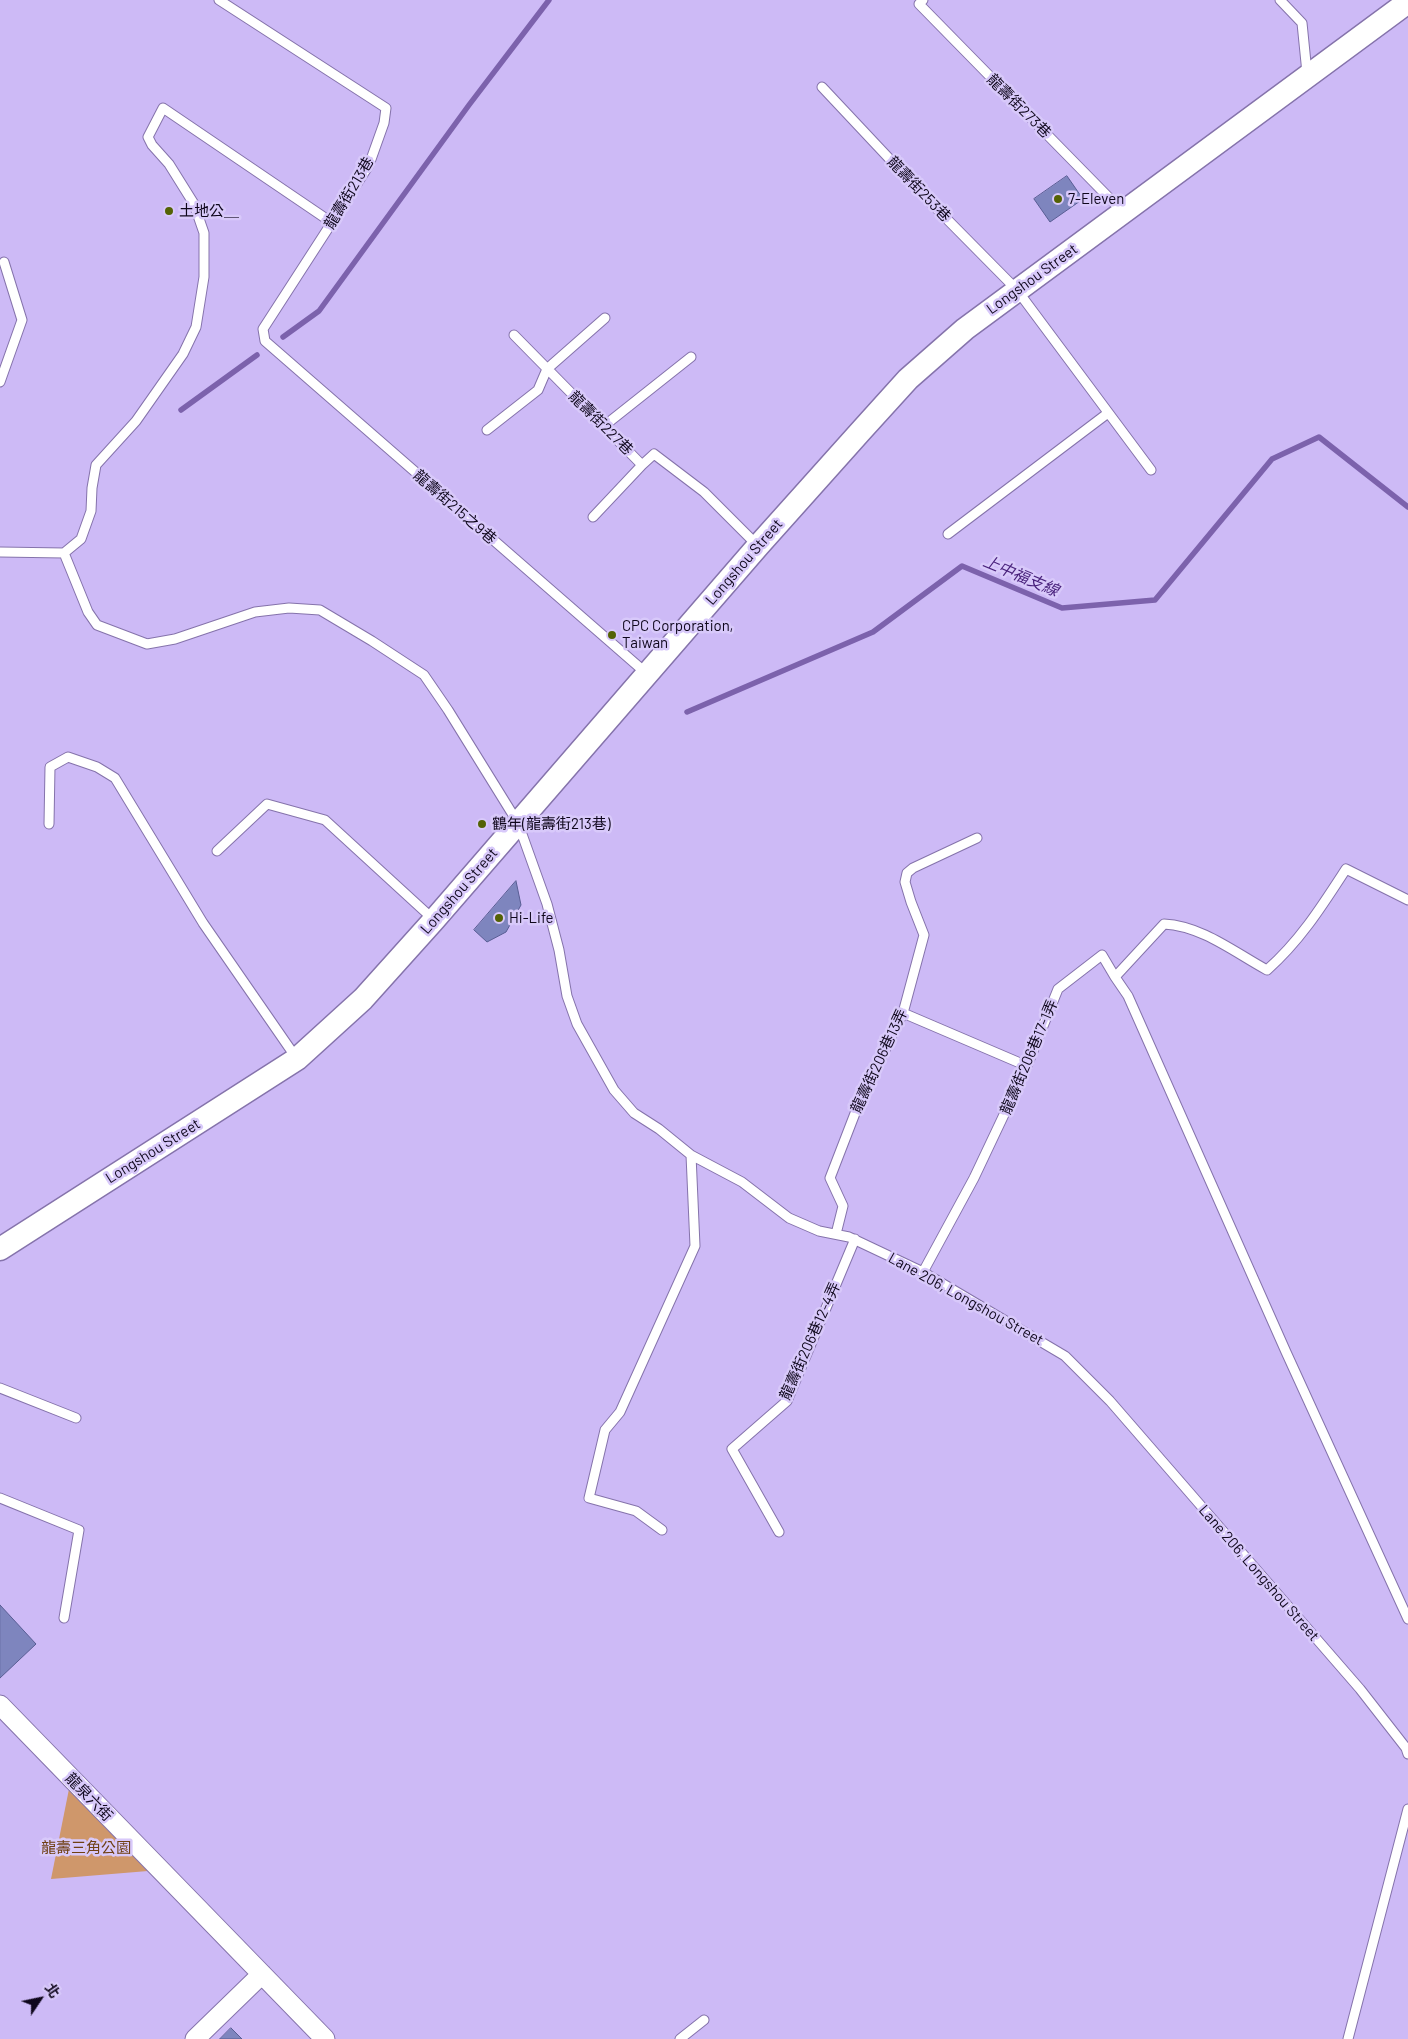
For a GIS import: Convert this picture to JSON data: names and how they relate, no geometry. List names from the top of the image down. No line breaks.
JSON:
{"streets":{"street":["Longshou Street","龍泉六街"],"lane":["龍壽街273巷","龍壽街253巷","龍壽街213巷","龍壽街227巷","龍壽街215之9巷","龍壽街206巷17-1弄","龍壽街206巷13弄","Lane 206, Longshou Street","龍壽街206巷12-4弄"]},"crossings":[["龍壽街273巷","Longshou Street"],["龍壽街253巷","Longshou Street"],["龍壽街213巷","龍壽街215之9巷"],["Longshou Street","龍壽街227巷"],["Longshou Street","龍壽街215之9巷"],["Longshou Street","Lane 206, Longshou Street"],["龍壽街206巷17-1弄","Lane 206, Longshou Street"],["龍壽街206巷13弄","Lane 206, Longshou Street"],["Lane 206, Longshou Street","龍壽街206巷12-4弄"]],"water":["上中福支線"],"parks":["龍壽三角公園"],"places":["7-Eleven","土地公＿","CPC Corporation, Taiwan","鶴年(龍壽街213巷)","Hi-Life"],"north":"top right"}
